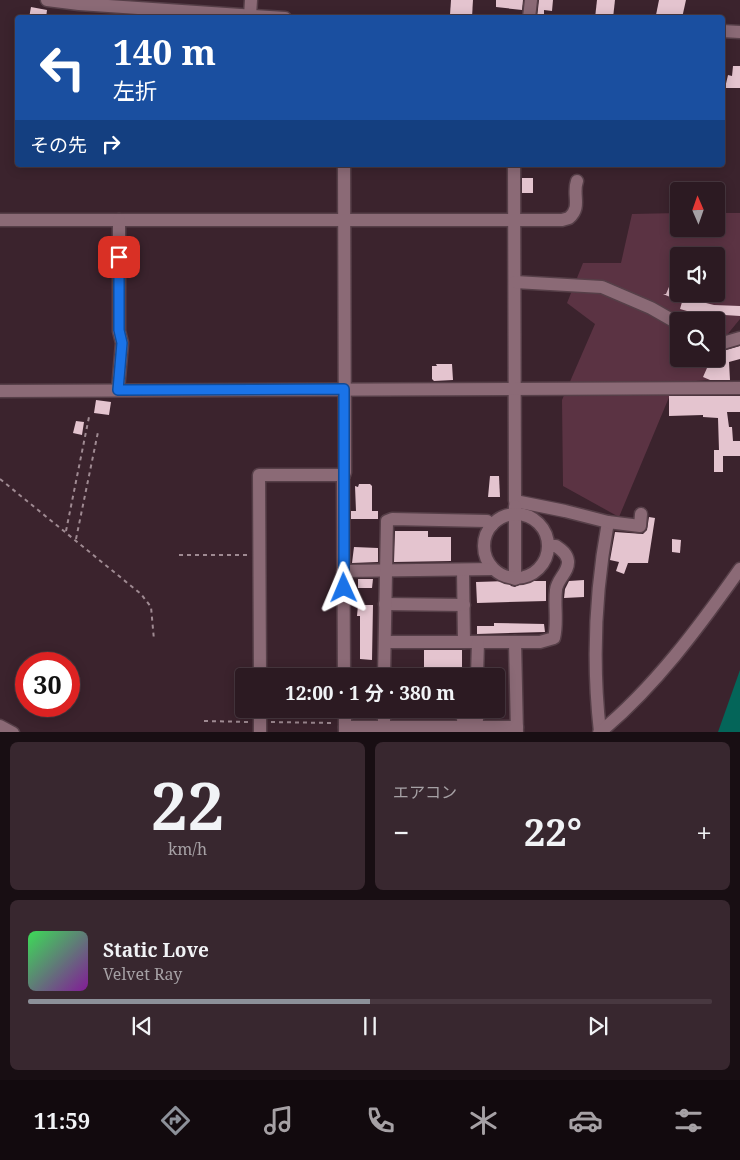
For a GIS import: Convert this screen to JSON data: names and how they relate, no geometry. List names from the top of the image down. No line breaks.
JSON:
{"north":"top","page":{"turn":["140 m","左折"],"then":"その先","limit":"30","trip":"12:00 · 1 分 · 380 m","tile":[["22","km/h"],"エアコン"],"heat":["−","22°","+"],"song":["Static Love","Velvet Ray"],"tabs":"11:59"}}
